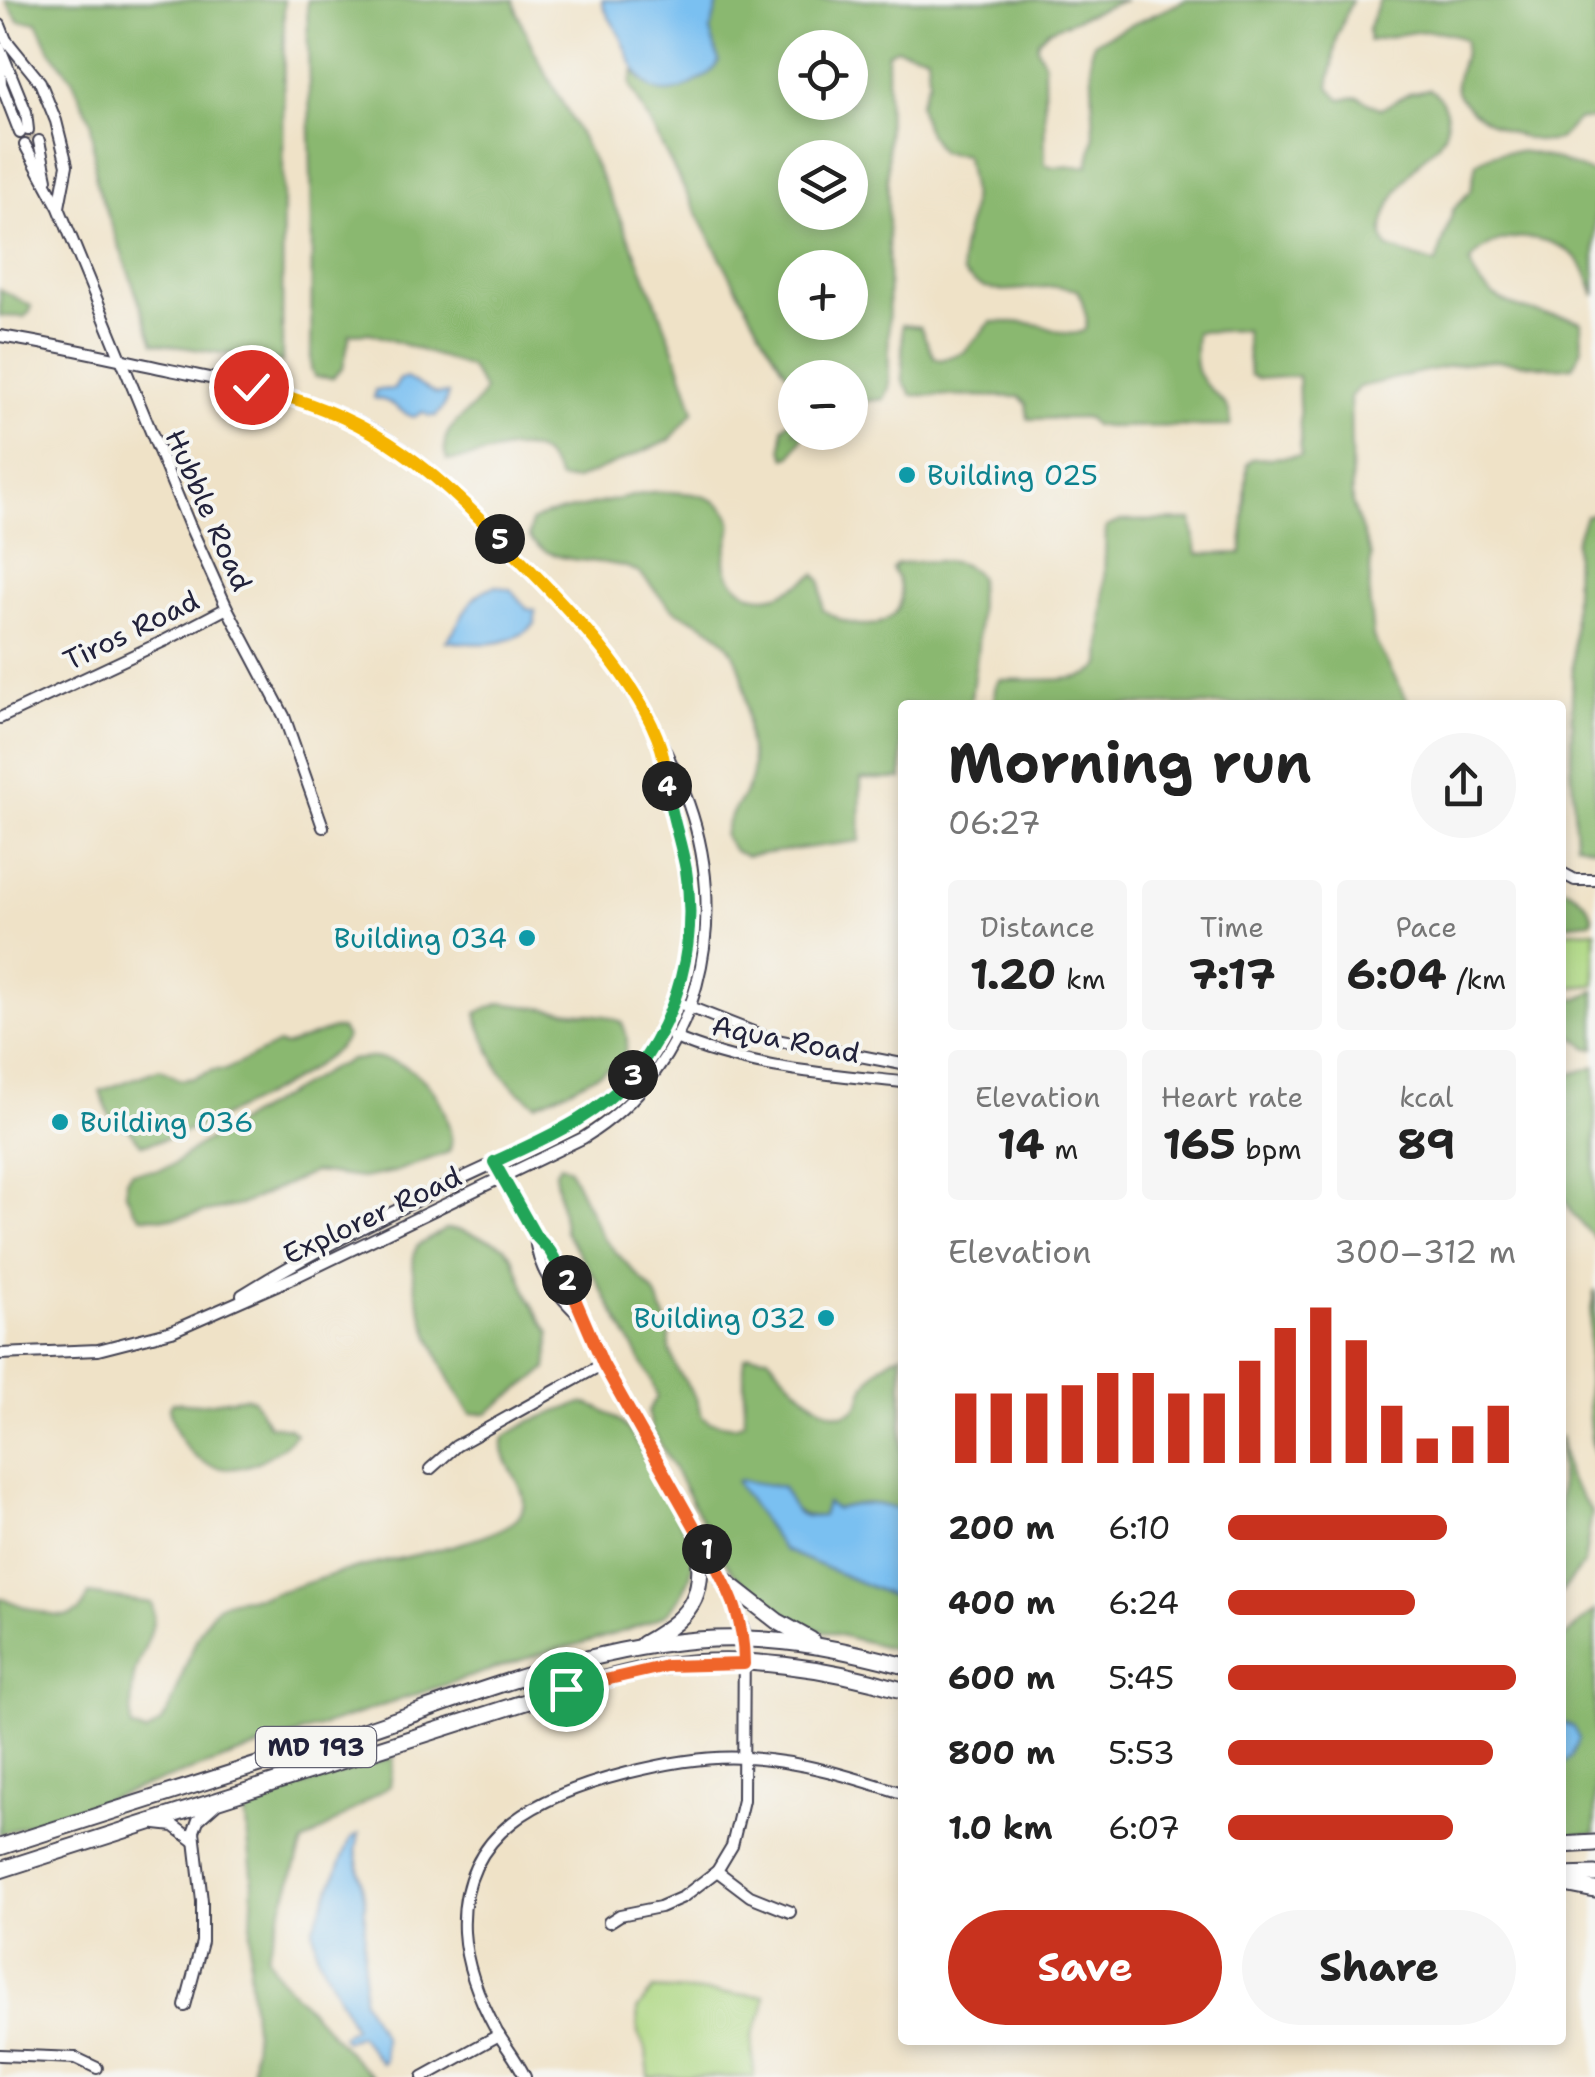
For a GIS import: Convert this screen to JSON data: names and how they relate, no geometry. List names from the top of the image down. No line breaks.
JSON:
{"streets":{"main road":["MD 193"],"street":["Hubble Road","Tiros Road","Aqua Road","Explorer Road"]},"crossings":[["Hubble Road","Tiros Road"],["Hubble Road","Explorer Road"],["Aqua Road","Explorer Road"]],"places":["Building 025","Building 034","Building 036","Building 032"],"page":{"map_buttons":["+","−"],"pins":["5","4","3","2","1"],"heading":["Morning run","06:27"],"stats":[["Distance","1.20 km"],["Time","7:17"],["Pace","6:04 /km"],["Elevation","14 m"],["Heart rate","165 bpm"],["kcal","89"]],"chart":["Elevation","300–312 m"],"list":[{"name":"200 m","note":"6:10"},{"name":"400 m","note":"6:24"},{"name":"600 m","note":"5:45"},{"name":"800 m","note":"5:53"},{"name":"1.0 km","note":"6:07"}],"buttons":["Save","Share"]}}
